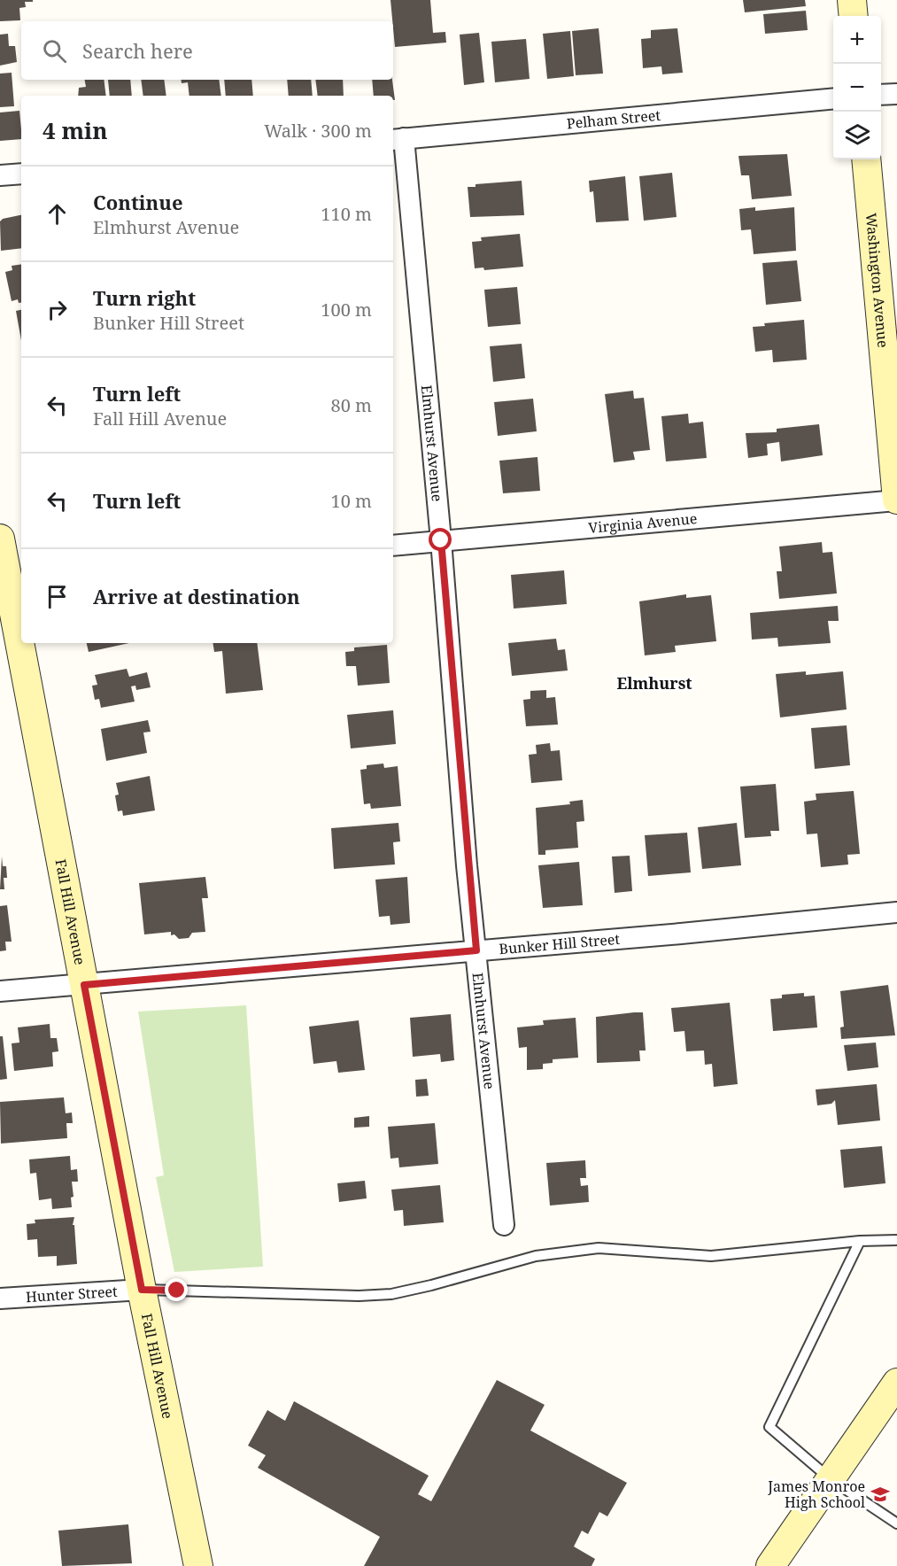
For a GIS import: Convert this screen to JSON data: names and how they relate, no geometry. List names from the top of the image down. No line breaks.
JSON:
{"streets":{"street":["Pelham Street","Washington Avenue","Elmhurst Avenue","Virginia Avenue","Fall Hill Avenue","Bunker Hill Street","Hunter Street"]},"crossings":[["Pelham Street","Elmhurst Avenue"],["Washington Avenue","Virginia Avenue"],["Elmhurst Avenue","Virginia Avenue"],["Elmhurst Avenue","Bunker Hill Street"],["Fall Hill Avenue","Bunker Hill Street"],["Fall Hill Avenue","Hunter Street"]],"districts":["Elmhurst"],"places":{"school or university":["James Monroe High School"]},"page":{"map_buttons":["+","−"],"search":"Search here","heading":["4 min","Walk · 300 m"],"list":[["Continue","Elmhurst Avenue","110 m"],["Turn right","Bunker Hill Street","100 m"],["Turn left","Fall Hill Avenue","80 m"],["Turn left","10 m"],"Arrive at destination"]}}
